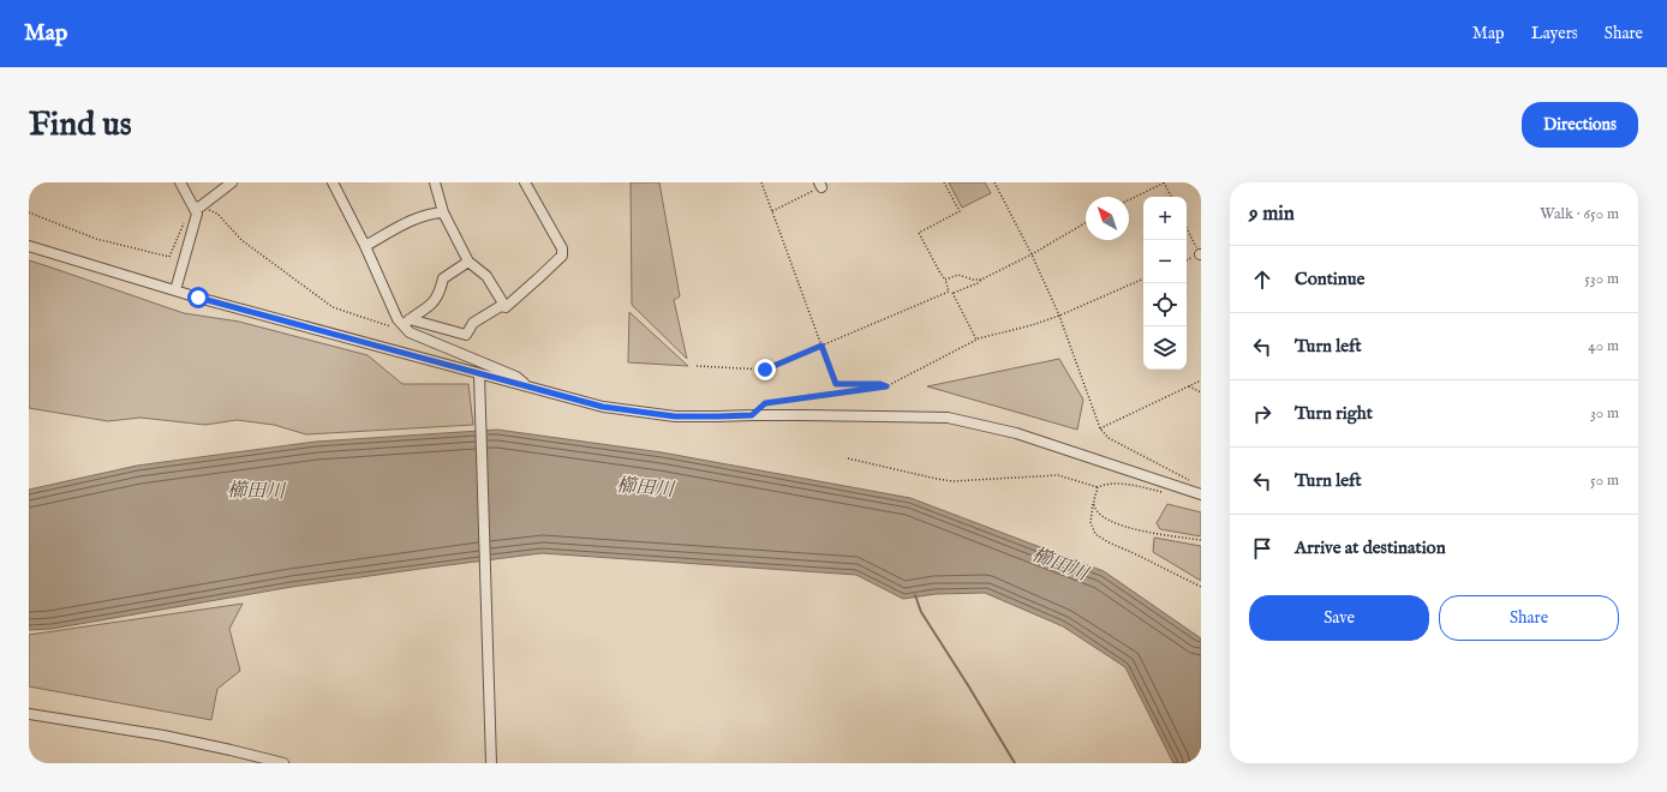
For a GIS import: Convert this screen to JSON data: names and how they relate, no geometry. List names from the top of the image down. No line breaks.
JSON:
{"water":["櫛田川"],"north":"top left","page":{"header":"Map","nav":["Map","Layers","Share"],"buttons":["Directions",["Save","Share"]],"title":"Find us","heading":["9 min","Walk · 650 m"],"map_buttons":["+","−"],"list":[["Continue","530 m"],["Turn left","40 m"],["Turn right","30 m"],["Turn left","50 m"],"Arrive at destination"]}}
